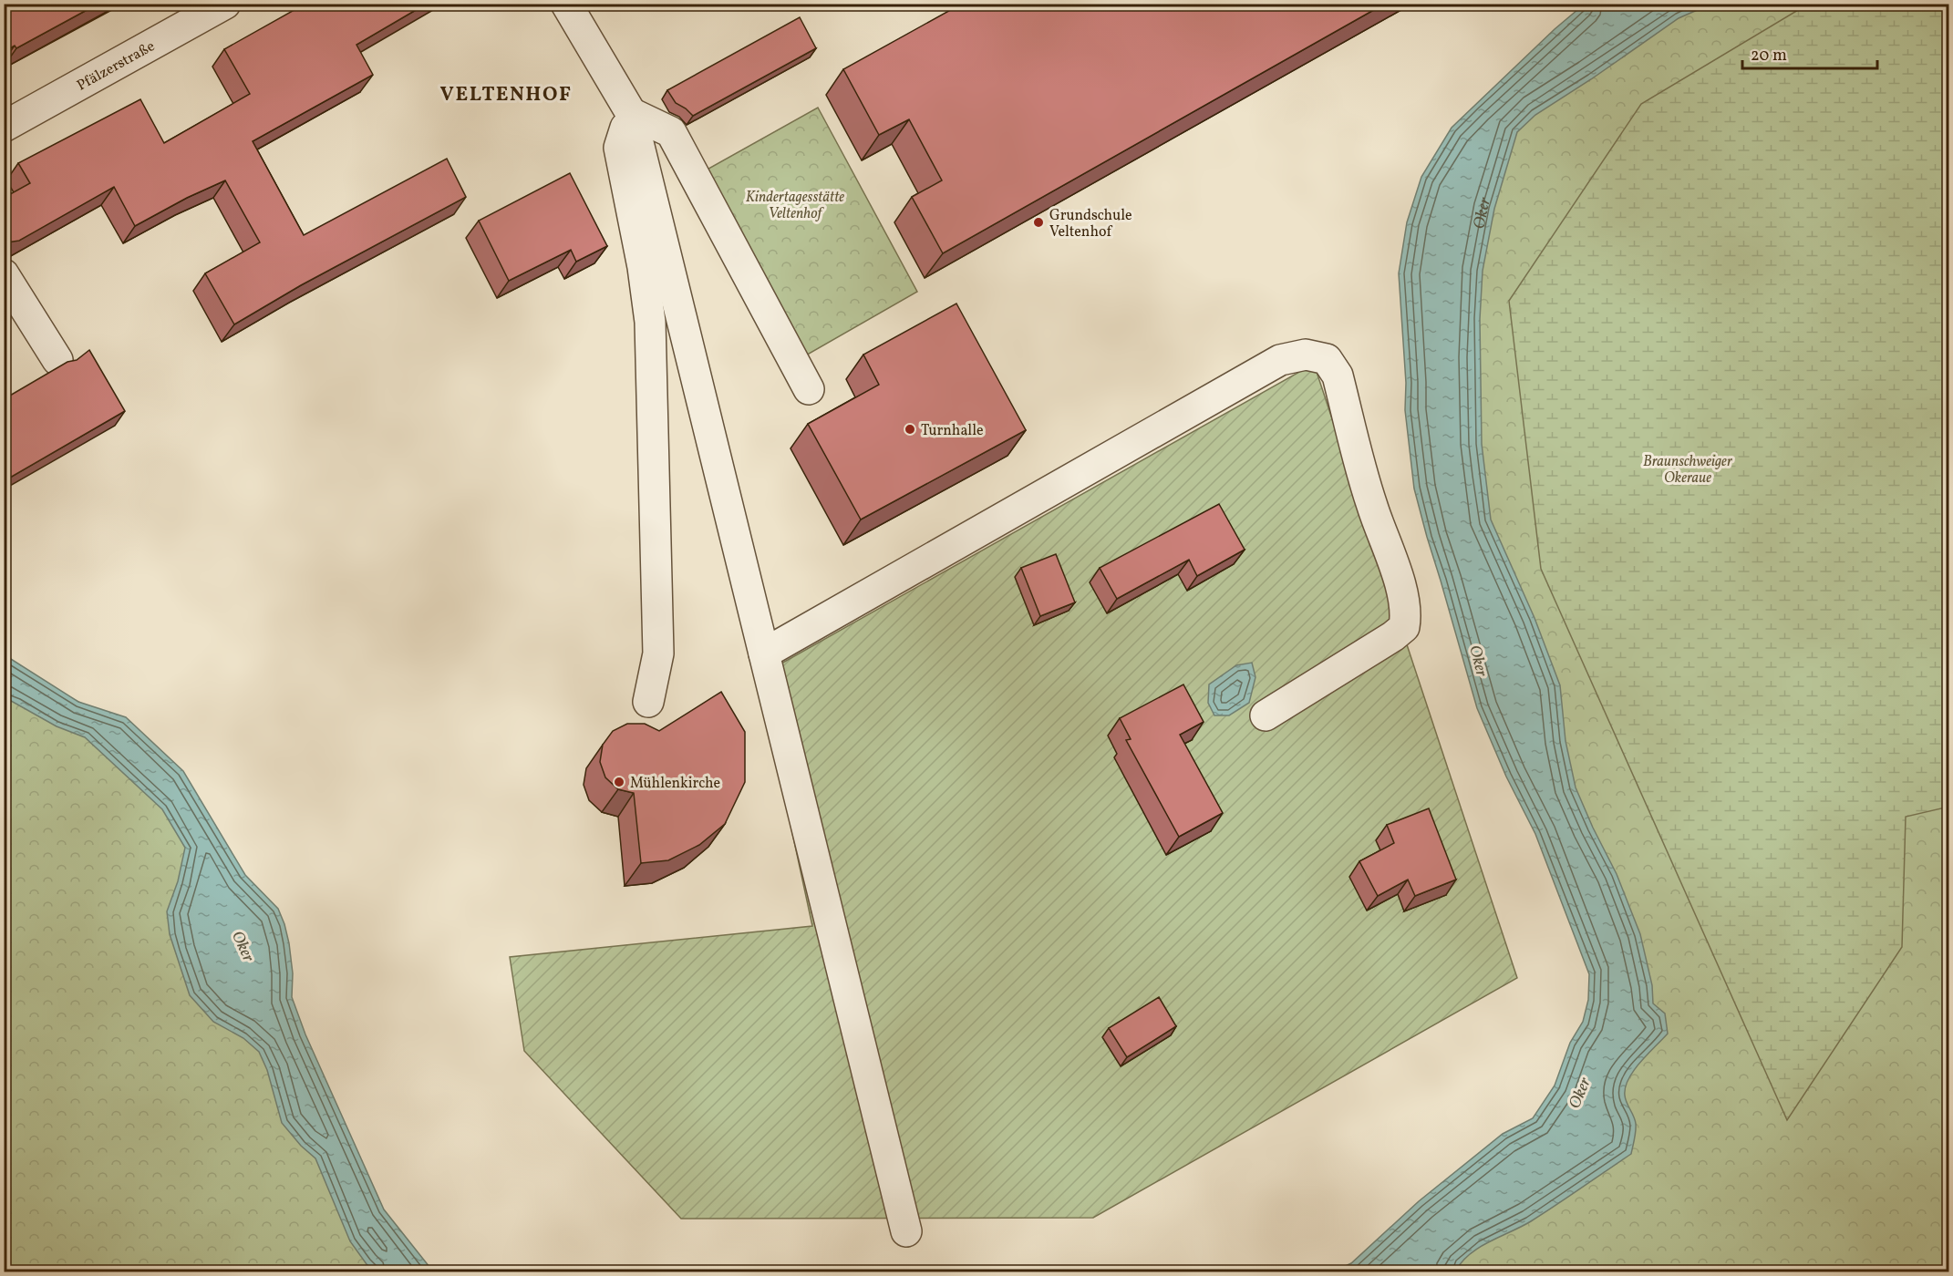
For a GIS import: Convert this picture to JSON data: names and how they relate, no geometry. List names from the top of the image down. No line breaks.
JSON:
{"streets":{"street":["Pfälzerstraße"]},"districts":["VELTENHOF"],"water":["Oker"],"parks":["Kindertagesstätte Veltenhof","Braunschweiger Okeraue"],"places":["Grundschule Veltenhof","Turnhalle","Mühlenkirche"],"scale_bar":"20 m"}
